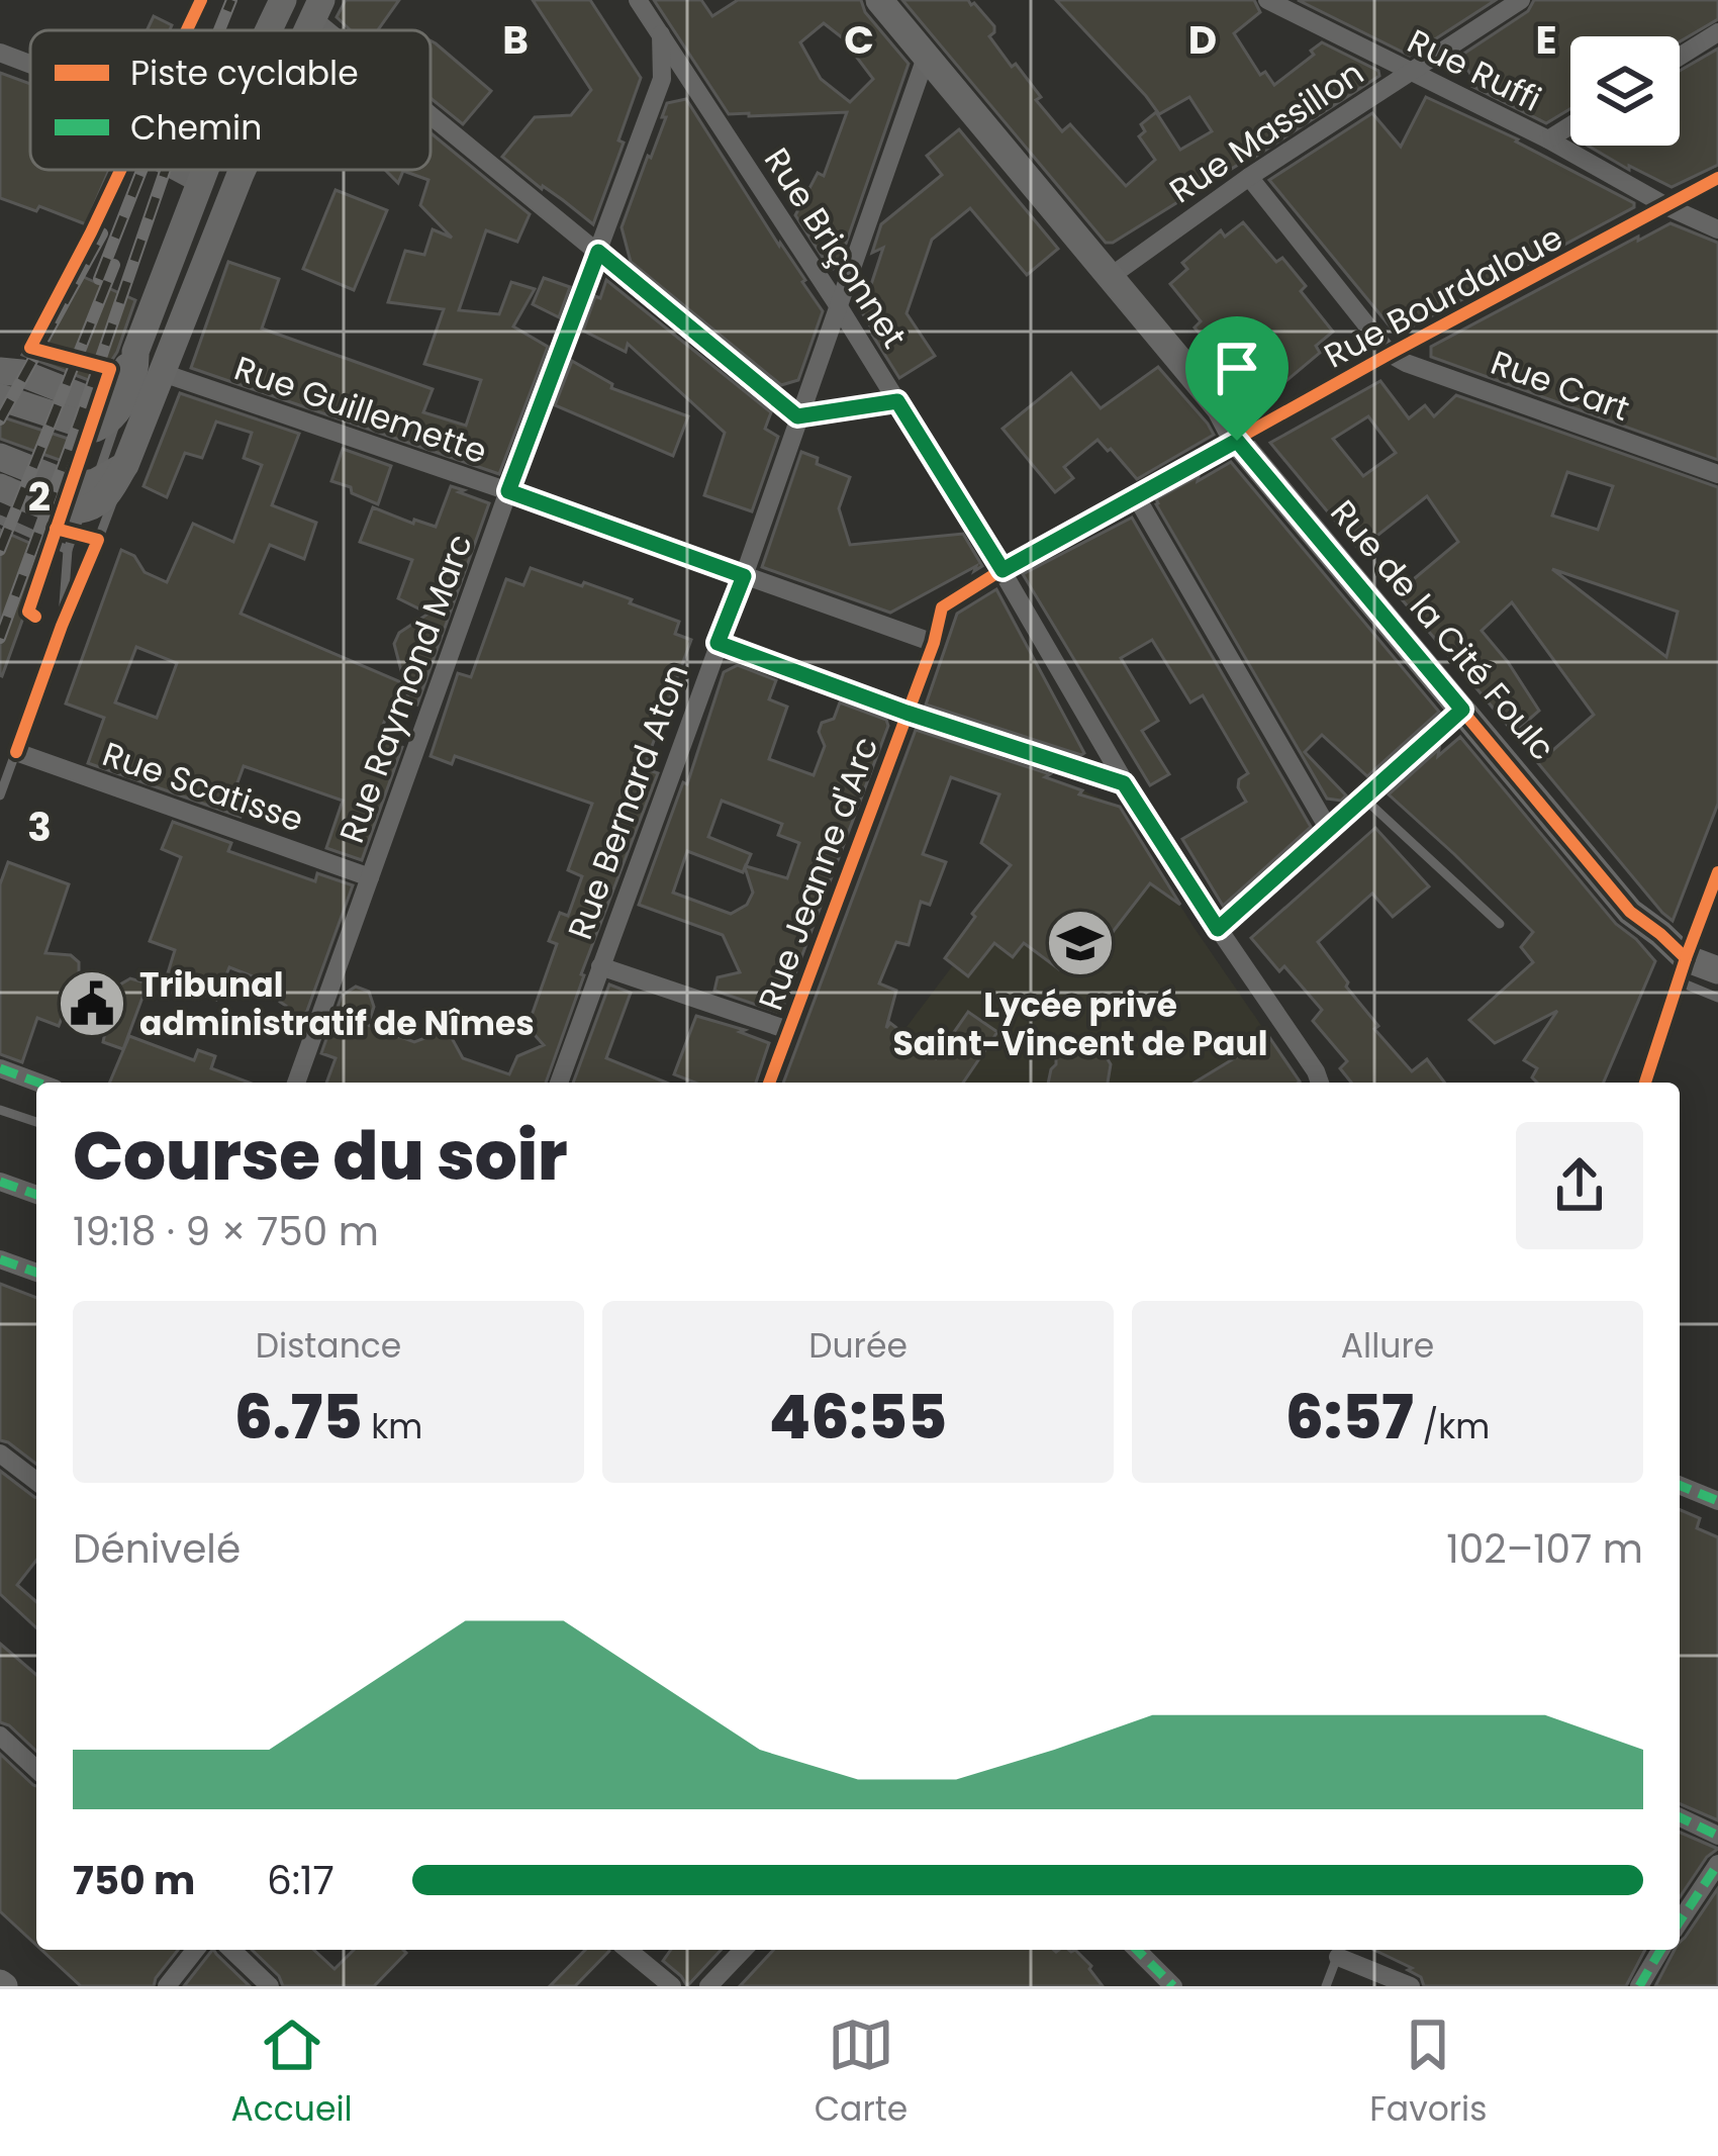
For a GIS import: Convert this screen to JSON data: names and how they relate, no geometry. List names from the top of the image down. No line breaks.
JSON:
{"streets":{"main road":["Rue de la Cité Foulc"],"street":["Rue Ruffi","Rue Massillon","Rue Briçonnet","Rue Bourdaloue","Rue Cart","Rue Guillemette","Rue Raymond Marc","Rue Scatisse","Rue Bernard Aton","Rue Jeanne d'Arc"]},"crossings":[["Rue Ruffi","Rue Massillon"],["Rue Ruffi","Rue Bourdaloue"],["Rue Massillon","Rue Cart"],["Rue Massillon","Rue de la Cité Foulc"],["Rue Briçonnet","Rue Bourdaloue"],["Rue Briçonnet","Rue Raymond Marc"],["Rue Briçonnet","Rue Bernard Aton"],["Rue Bourdaloue","Rue Cart"],["Rue Bourdaloue","Rue de la Cité Foulc"],["Rue Bourdaloue","Rue Jeanne d'Arc"],["Rue Guillemette","Rue Raymond Marc"],["Rue Guillemette","Rue Bernard Aton"],["Rue Guillemette","Rue Jeanne d'Arc"],["Rue de la Cité Foulc","Rue Bernard Aton"],["Rue Raymond Marc","Rue Scatisse"]],"places":{"school or university":["Lycée privé Saint-Vincent de Paul"],"public building":["Tribunal administratif de Nîmes"]},"legend":["Piste cyclable","Chemin"],"page":{"heading":["Course du soir","19:18 · 9 × 750 m"],"stats":[["Distance","6.75 km"],["Durée","46:55"],["Allure","6:57 /km"]],"chart":["Dénivelé","102–107 m"],"list":[{"name":"750 m","note":"6:17"}],"tabs":["Accueil","Carte","Favoris"]},"grid":{"columns":["B","C","D","E"],"rows":["2","3"]}}
